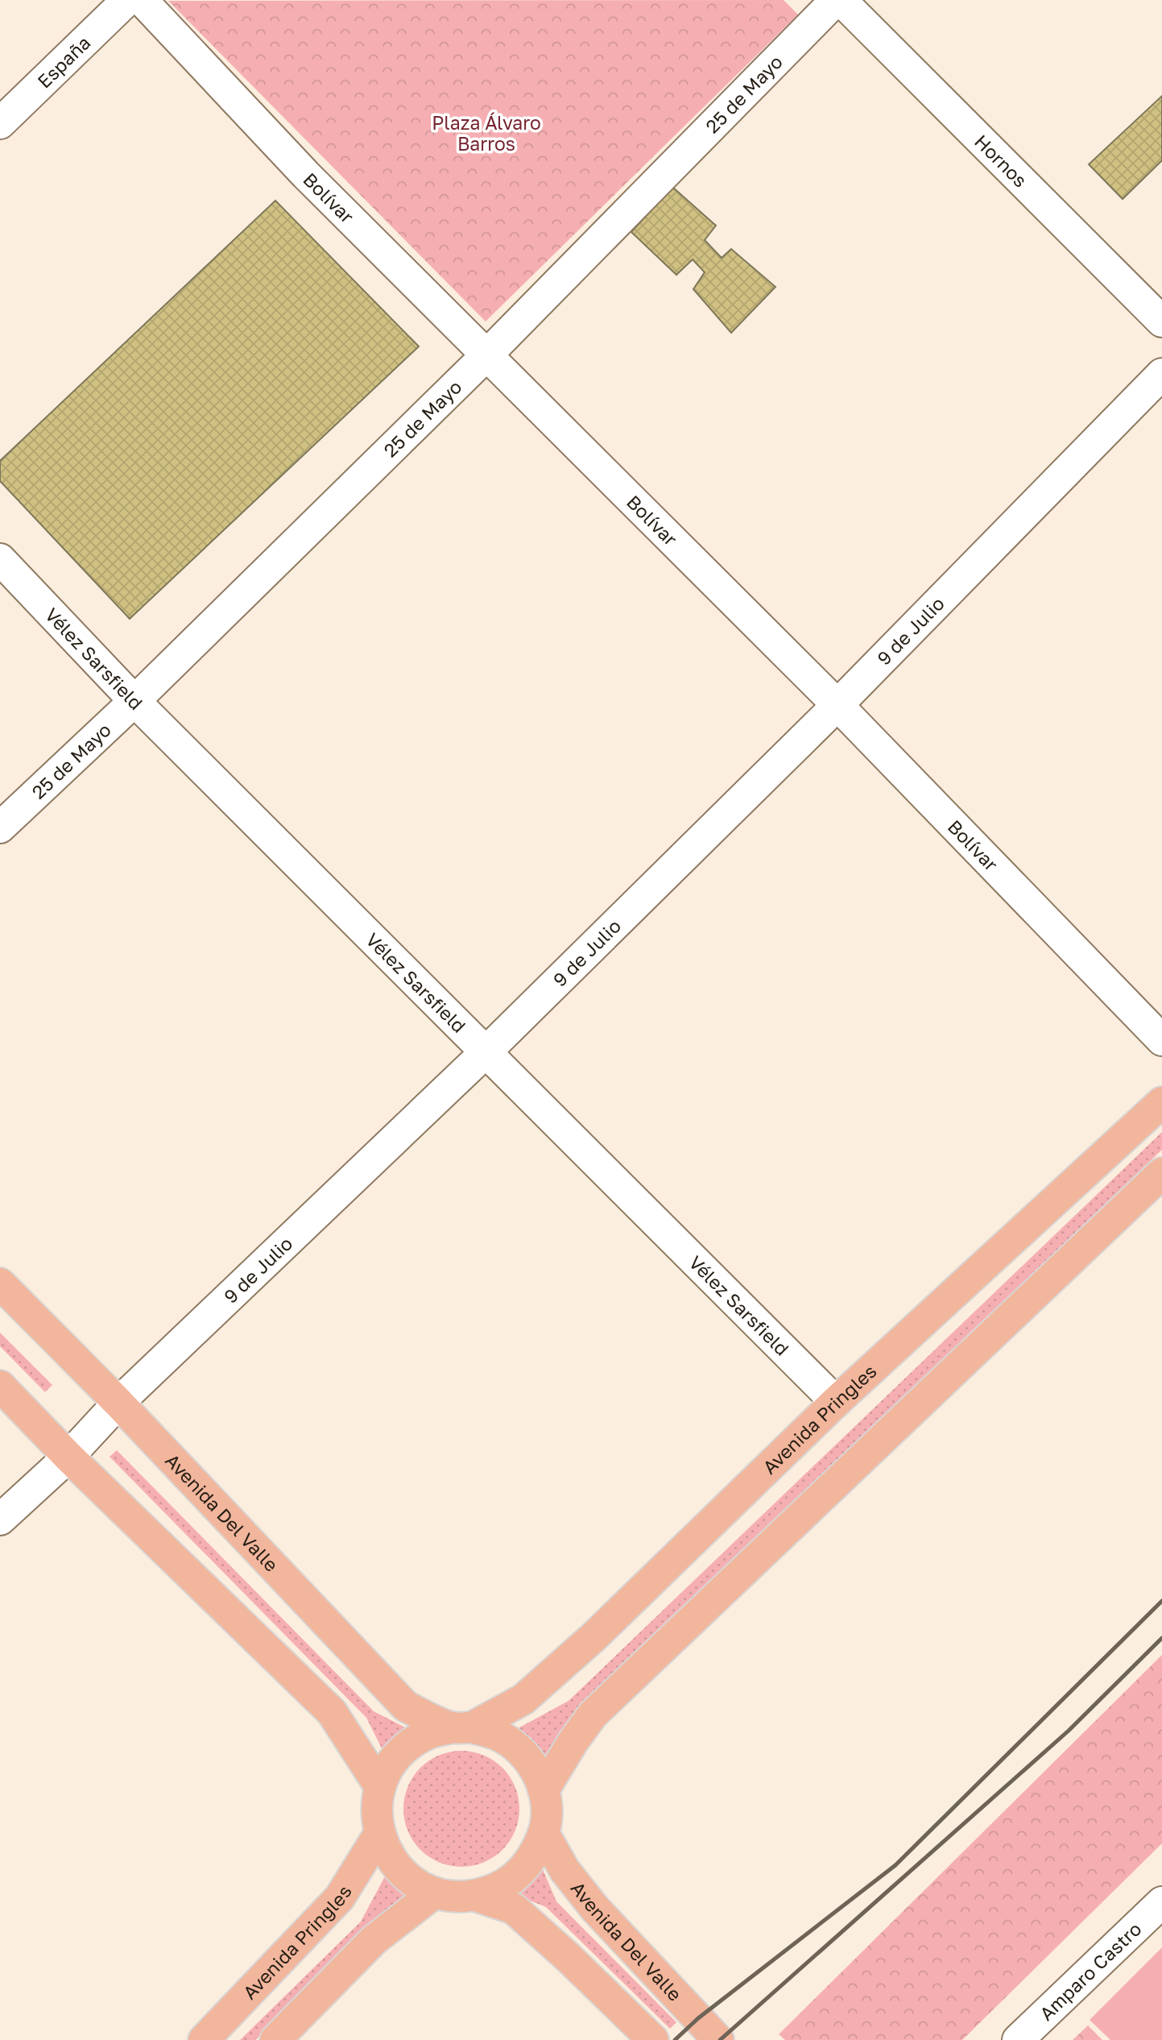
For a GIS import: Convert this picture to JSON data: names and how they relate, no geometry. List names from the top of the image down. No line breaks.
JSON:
{"streets":{"main road":["Avenida Pringles","Avenida Del Valle"],"street":["España","25 de Mayo","Hornos","Bolívar","9 de Julio","Vélez Sarsfield","Amparo Castro"]},"crossings":[["25 de Mayo","Bolívar"],["25 de Mayo","Vélez Sarsfield"],["Bolívar","9 de Julio"],["9 de Julio","Vélez Sarsfield"],["9 de Julio","Avenida Del Valle"],["Vélez Sarsfield","Avenida Pringles"],["Avenida Pringles","Avenida Del Valle"]],"parks":["Plaza Álvaro Barros"]}
